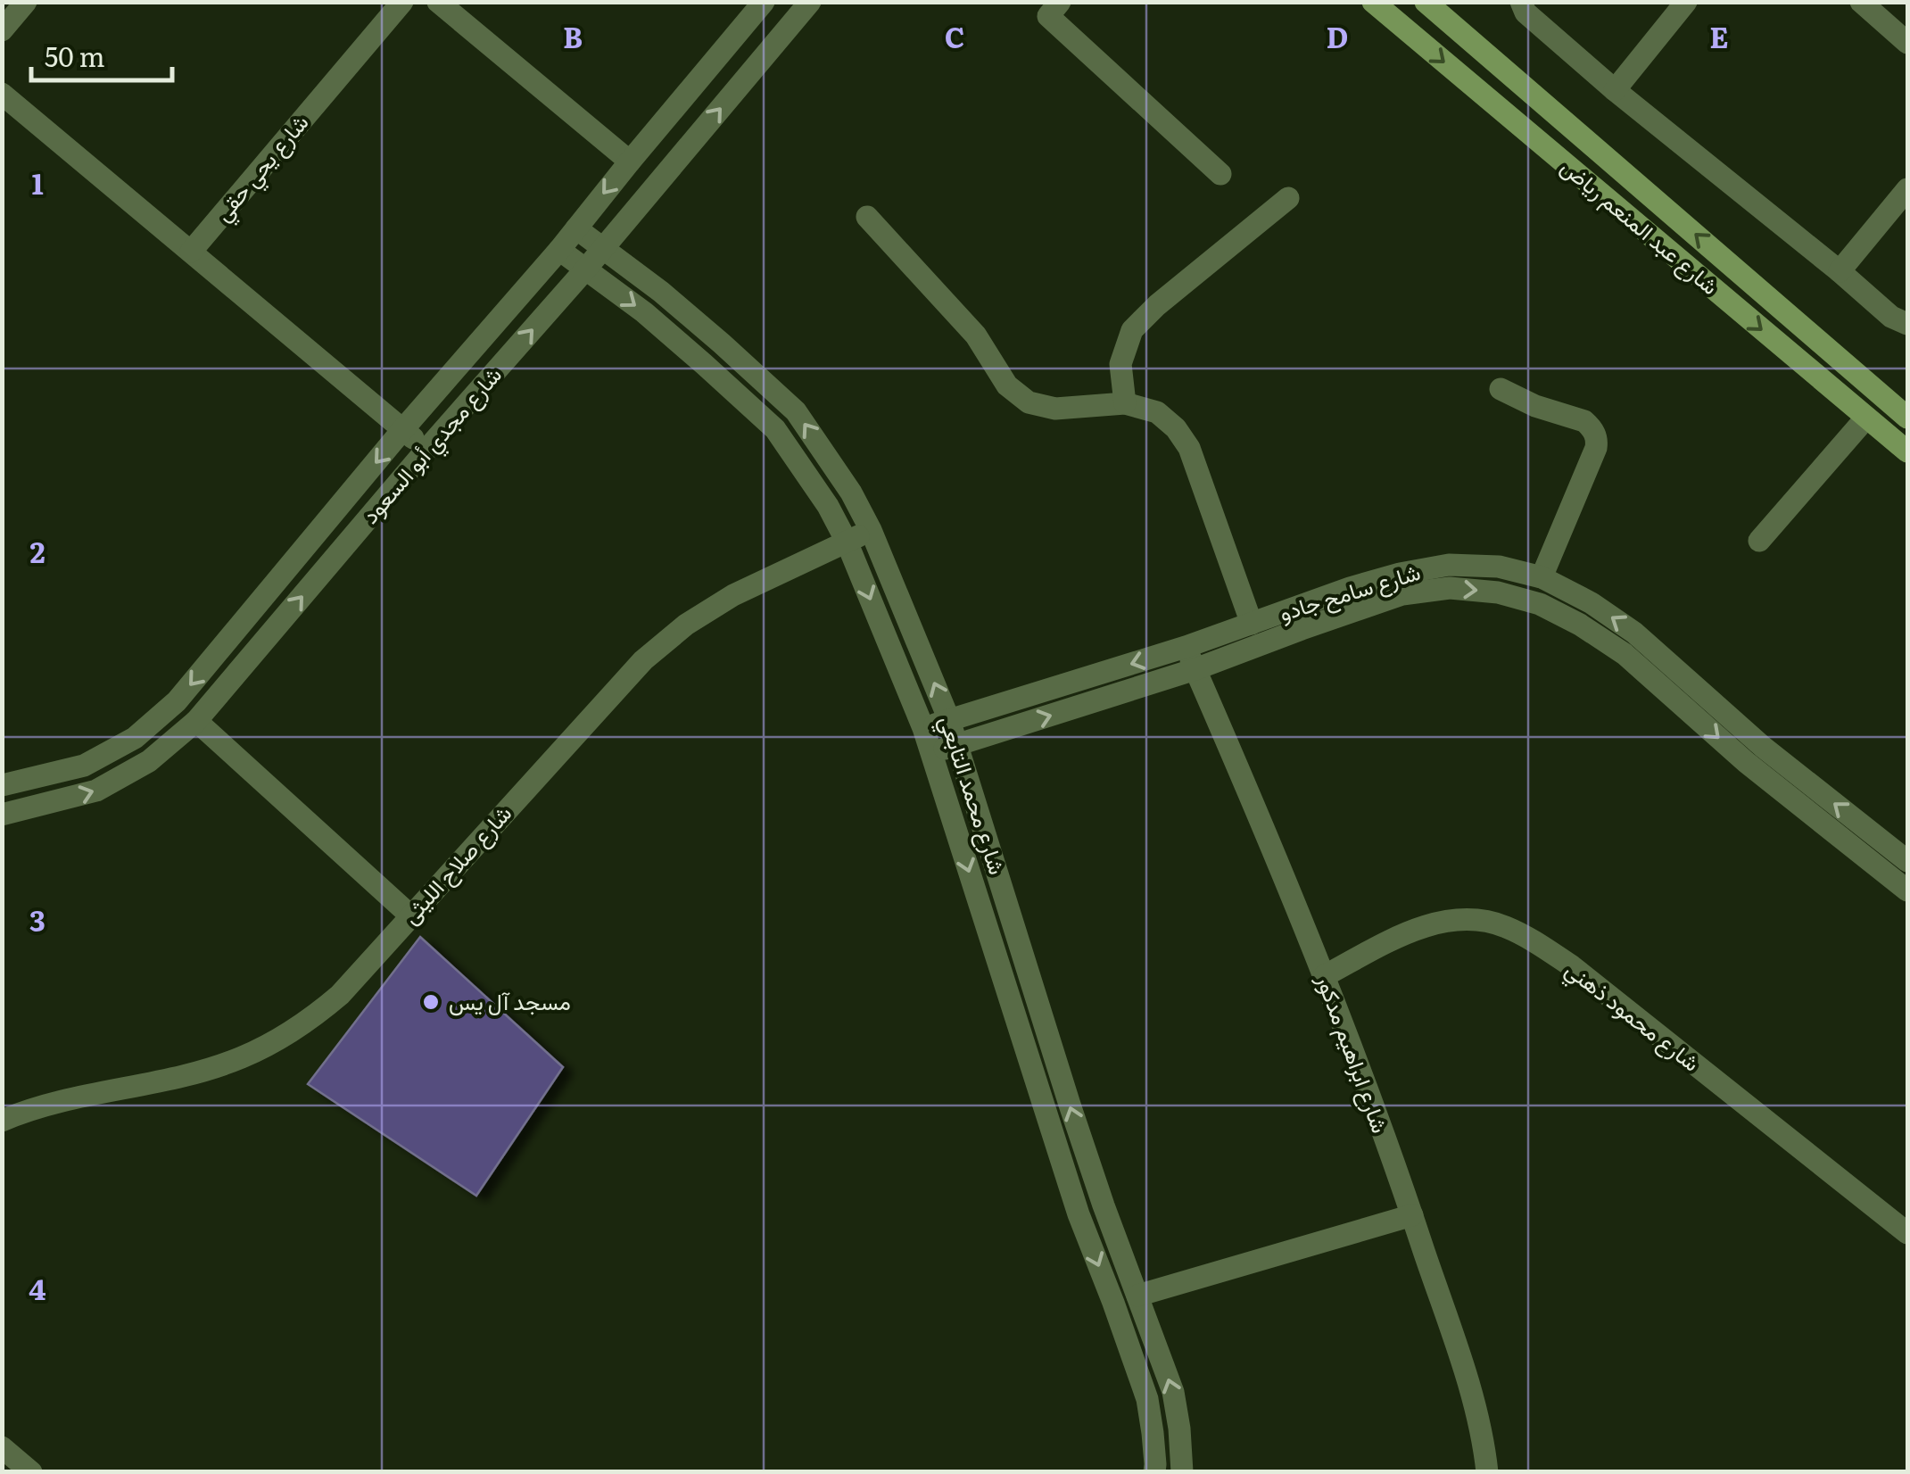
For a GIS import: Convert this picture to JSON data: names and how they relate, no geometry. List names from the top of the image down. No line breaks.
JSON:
{"streets":{"street":["شارع يحي حقي","شارع عبد المنعم رياض","شارع مجدي أبو السعود","شارع سامح جادو","شارع محمد التابعي","شارع صلاح الليثى","شارع محمود ذهني","شارع ابراهيم مدكور"]},"crossings":[["شارع مجدي أبو السعود","شارع محمد التابعي"],["شارع سامح جادو","شارع محمد التابعي"],["شارع سامح جادو","شارع ابراهيم مدكور"],["شارع محمد التابعي","شارع صلاح الليثى"],["شارع محمود ذهني","شارع ابراهيم مدكور"]],"places":["مسجد آل يس"],"scale_bar":"50 m","grid":{"columns":["B","C","D","E"],"rows":["1","2","3","4"]}}
